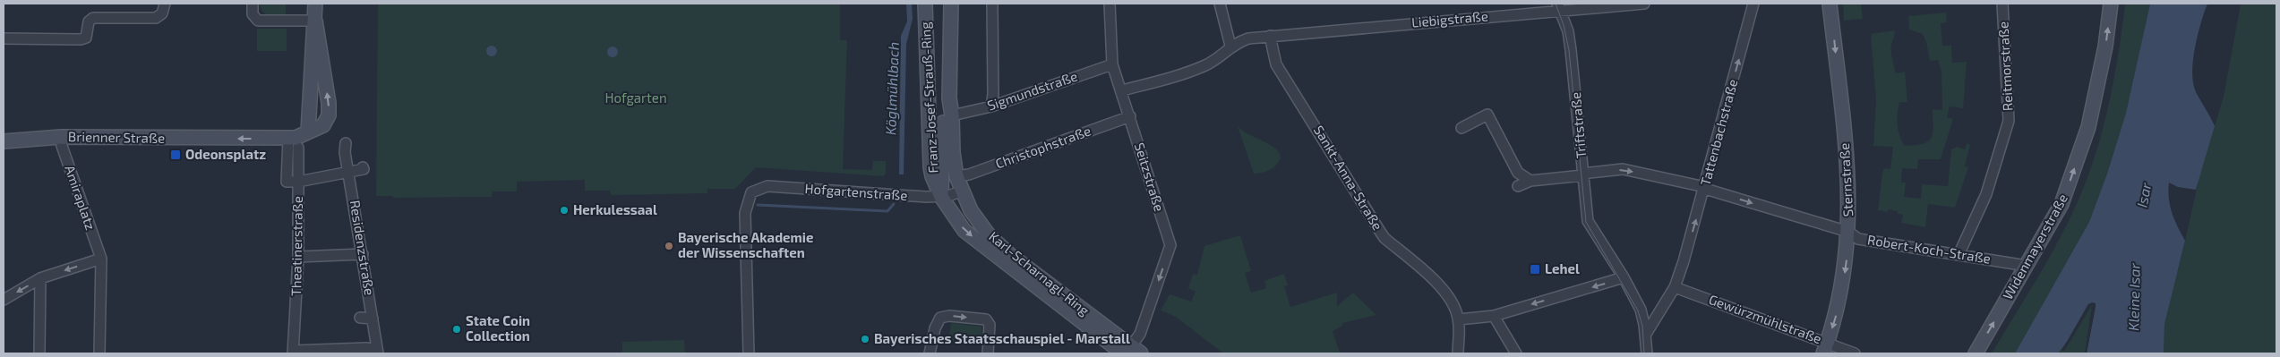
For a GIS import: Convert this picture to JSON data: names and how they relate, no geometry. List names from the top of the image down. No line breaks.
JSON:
{"streets":{"main road":["Franz-Josef-Strauß-Ring","Brienner Straße","Sternstraße","Widenmayerstraße","Karl-Scharnagl-Ring"],"street":["Liebigstraße","Reitmorstraße","Sigmundstraße","Triftstraße","Tattenbachstraße","Christophstraße","Seitzstraße","Sankt-Anna-Straße","Hofgartenstraße","Amiraplatz","Theatinerstraße","Residenzstraße","Robert-Koch-Straße","Gewürzmühlstraße"]},"crossings":[["Liebigstraße","Triftstraße"],["Liebigstraße","Sankt-Anna-Straße"],["Reitmorstraße","Robert-Koch-Straße"],["Sigmundstraße","Franz-Josef-Strauß-Ring"],["Sigmundstraße","Seitzstraße"],["Franz-Josef-Strauß-Ring","Christophstraße"],["Franz-Josef-Strauß-Ring","Hofgartenstraße"],["Franz-Josef-Strauß-Ring","Karl-Scharnagl-Ring"],["Triftstraße","Tattenbachstraße"],["Triftstraße","Robert-Koch-Straße"],["Tattenbachstraße","Robert-Koch-Straße"],["Tattenbachstraße","Gewürzmühlstraße"],["Brienner Straße","Amiraplatz"],["Brienner Straße","Theatinerstraße"],["Christophstraße","Seitzstraße"],["Christophstraße","Karl-Scharnagl-Ring"],["Seitzstraße","Karl-Scharnagl-Ring"],["Sternstraße","Robert-Koch-Straße"],["Sternstraße","Gewürzmühlstraße"],["Hofgartenstraße","Karl-Scharnagl-Ring"],["Widenmayerstraße","Robert-Koch-Straße"]],"one_way":["Tattenbachstraße","Brienner Straße","Seitzstraße","Sternstraße","Widenmayerstraße","Robert-Koch-Straße"],"water":["Köglmühlbach","Isar","Kleine Isar"],"parks":["Hofgarten"],"places":{"transit":["Odeonsplatz","Lehel"],"other":["Herkulessaal","Bayerische Akademie der Wissenschaften","State Coin Collection","Bayerisches Staatsschauspiel - Marstall"]}}
